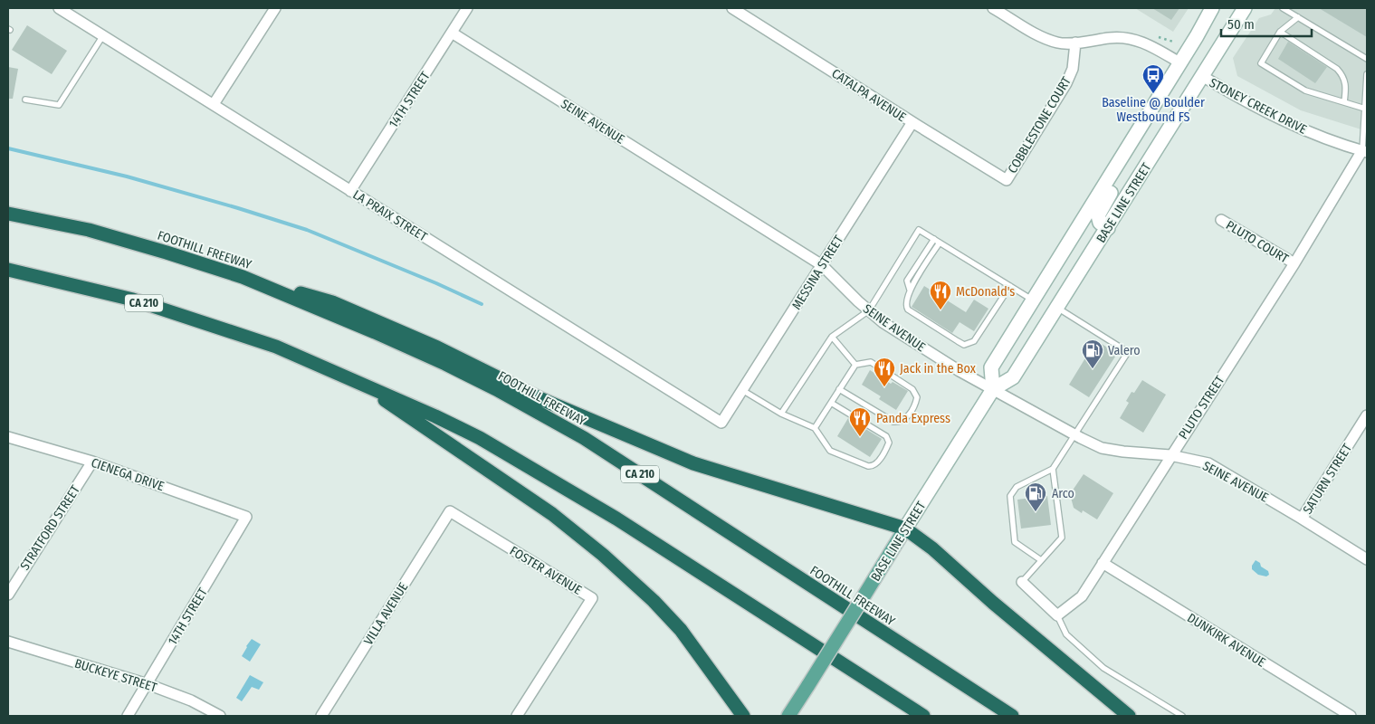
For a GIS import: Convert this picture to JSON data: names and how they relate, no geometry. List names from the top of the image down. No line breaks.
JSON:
{"streets":{"highway":["FOOTHILL FREEWAY","CA 210"],"main road":["BASE LINE STREET"],"street":["CATALPA AVENUE","14TH STREET","STONEY CREEK DRIVE","SEINE AVENUE","COBBLESTONE COURT","LA PRAIX STREET","PLUTO COURT","MESSINA STREET","PLUTO STREET","CIENEGA DRIVE","SATURN STREET","STRATFORD STREET","FOSTER AVENUE","VILLA AVENUE","DUNKIRK AVENUE","BUCKEYE STREET"]},"crossings":[["CATALPA AVENUE","COBBLESTONE COURT"],["CATALPA AVENUE","MESSINA STREET"],["14TH STREET","SEINE AVENUE"],["14TH STREET","LA PRAIX STREET"],["14TH STREET","CIENEGA DRIVE"],["14TH STREET","BUCKEYE STREET"],["STONEY CREEK DRIVE","BASE LINE STREET"],["STONEY CREEK DRIVE","PLUTO STREET"],["SEINE AVENUE","BASE LINE STREET"],["SEINE AVENUE","MESSINA STREET"],["SEINE AVENUE","PLUTO STREET"],["SEINE AVENUE","SATURN STREET"],["LA PRAIX STREET","MESSINA STREET"],["PLUTO COURT","PLUTO STREET"],["PLUTO STREET","DUNKIRK AVENUE"],["CIENEGA DRIVE","STRATFORD STREET"],["FOSTER AVENUE","VILLA AVENUE"]],"places":{"bus stop":["Baseline @ Boulder Westbound FS"],"restaurant":["McDonald's","Jack in the Box","Panda Express"],"fuel station":["Valero","Arco"]},"scale_bar":"50 m"}
